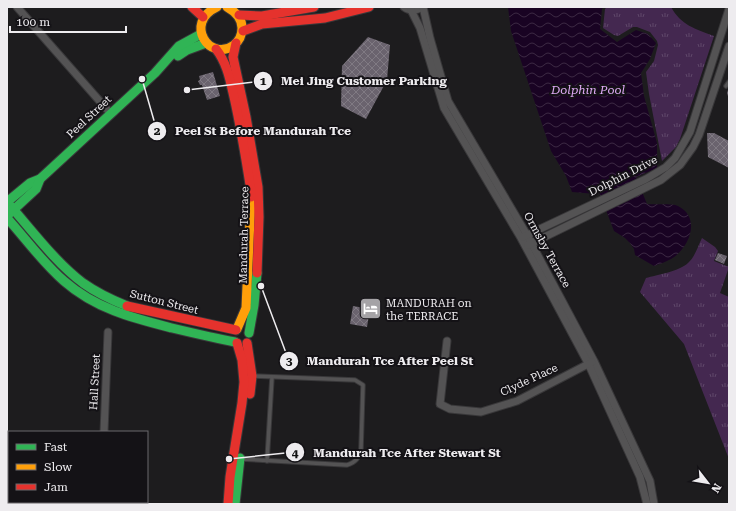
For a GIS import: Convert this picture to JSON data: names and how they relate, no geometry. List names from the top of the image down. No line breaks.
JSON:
{"streets":{"main road":["Peel Street","Mandurah Terrace","Sutton Street"],"street":["Dolphin Drive","Ormsby Terrace","Clyde Place","Hall Street"]},"crossings":[["Peel Street","Sutton Street"],["Dolphin Drive","Ormsby Terrace"],["Mandurah Terrace","Sutton Street"],["Ormsby Terrace","Clyde Place"]],"water":["Dolphin Pool"],"places":{"other":["Peel St Before Mandurah Tce","Mei Jing Customer Parking","Mandurah Tce After Peel St","Mandurah Tce After Stewart St"],"hotel":["MANDURAH on the TERRACE"]},"legend":["Fast","Slow","Jam"],"scale_bar":"100 m","north":"bottom right"}
